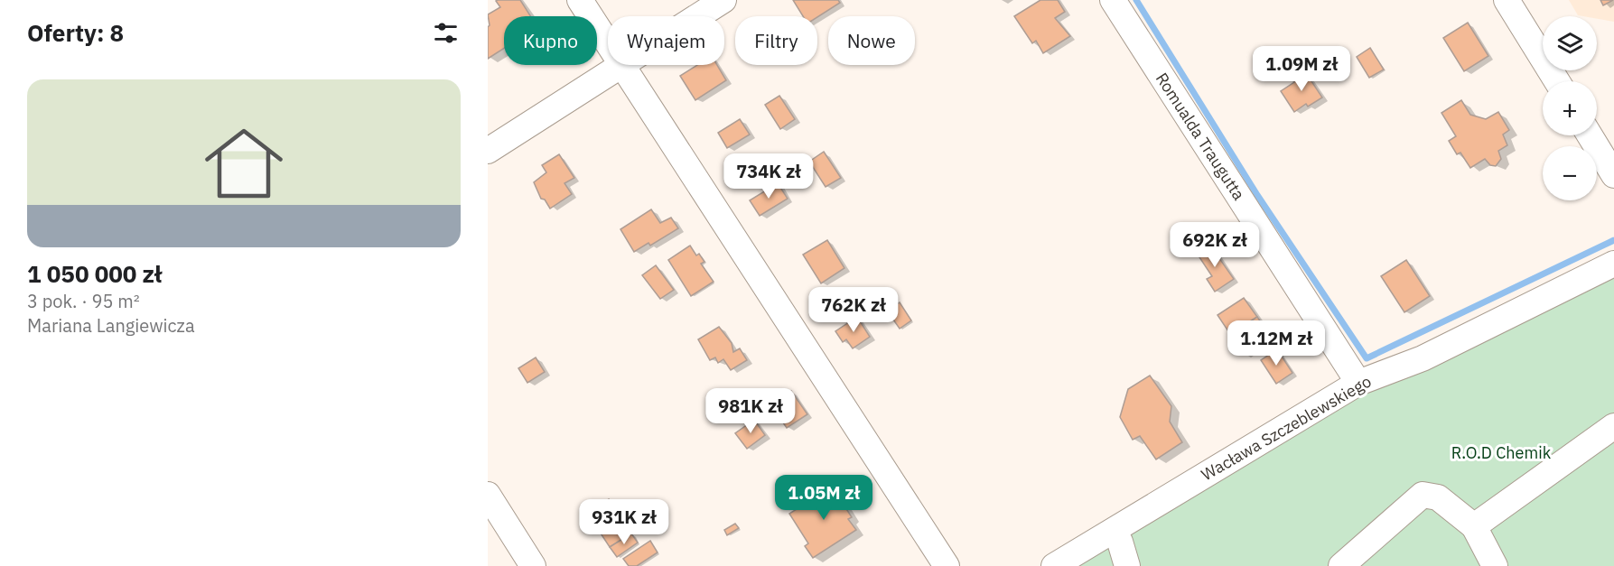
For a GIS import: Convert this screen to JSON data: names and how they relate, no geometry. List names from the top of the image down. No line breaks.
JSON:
{"streets":{"street":["Romualda Traugutta","Wacława Szczeblewskiego"]},"crossings":[["Romualda Traugutta","Wacława Szczeblewskiego"]],"parks":["R.O.D Chemik"],"page":{"heading":"Oferty: 8","map_buttons":["+","−"],"chip":["Kupno","Wynajem","Filtry","Nowe"],"price":["1.09M zł","734K zł","692K zł","762K zł","1.12M zł","981K zł","1.05M zł","931K zł"],"list":[{"name":"1 050 000 zł","note":"3 pok. · 95 m² · Mariana Langiewicza"}]}}
